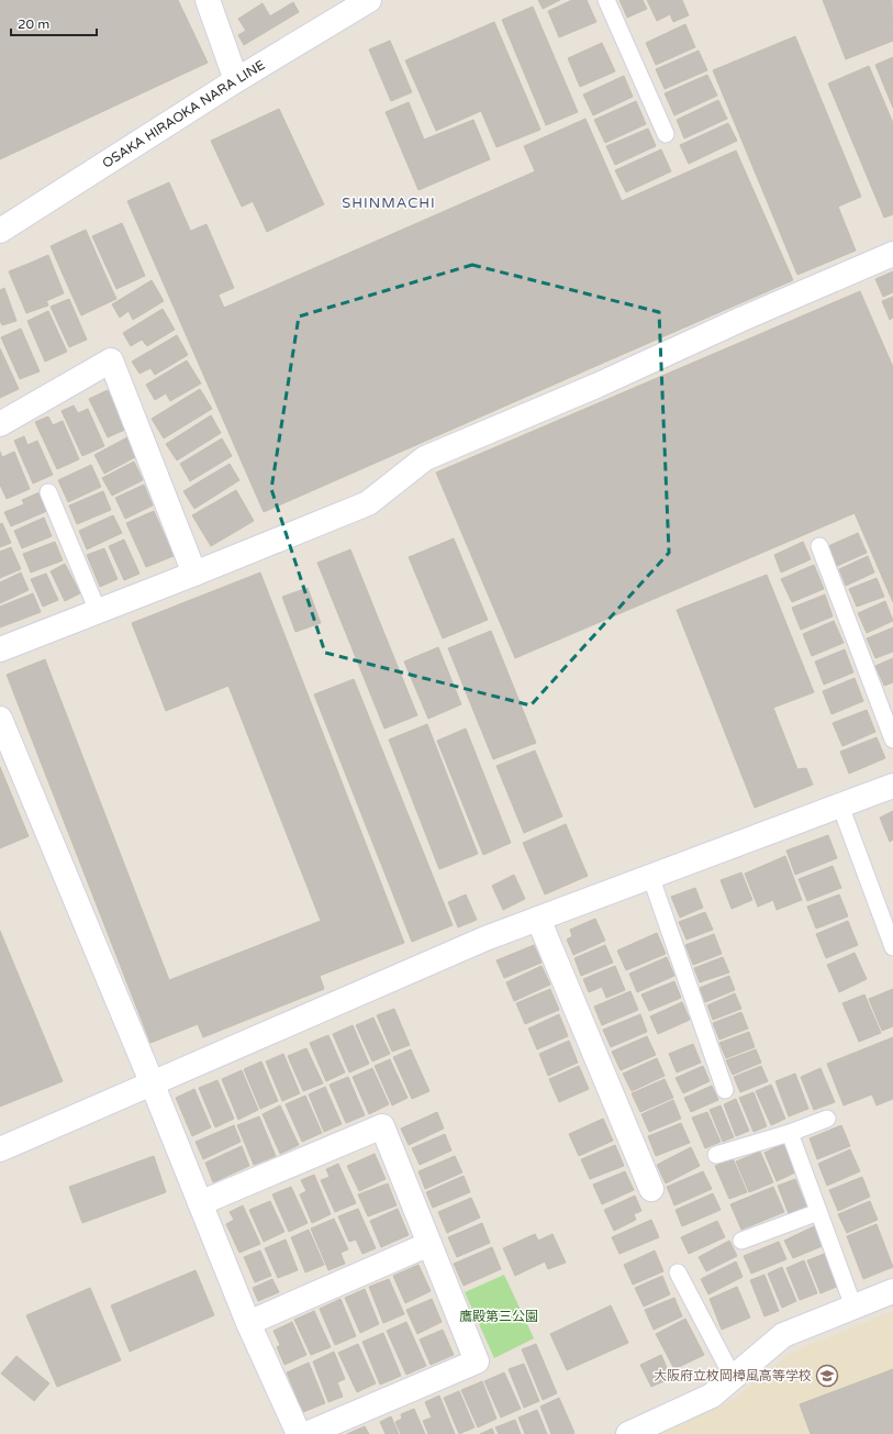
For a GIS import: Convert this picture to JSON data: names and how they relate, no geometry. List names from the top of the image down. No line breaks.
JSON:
{"streets":{"street":["OSAKA HIRAOKA NARA LINE"]},"districts":["SHINMACHI"],"parks":["鷹殿第三公園"],"places":{"school or university":["大阪府立枚岡樟風高等学校"]},"scale_bar":"20 m"}
